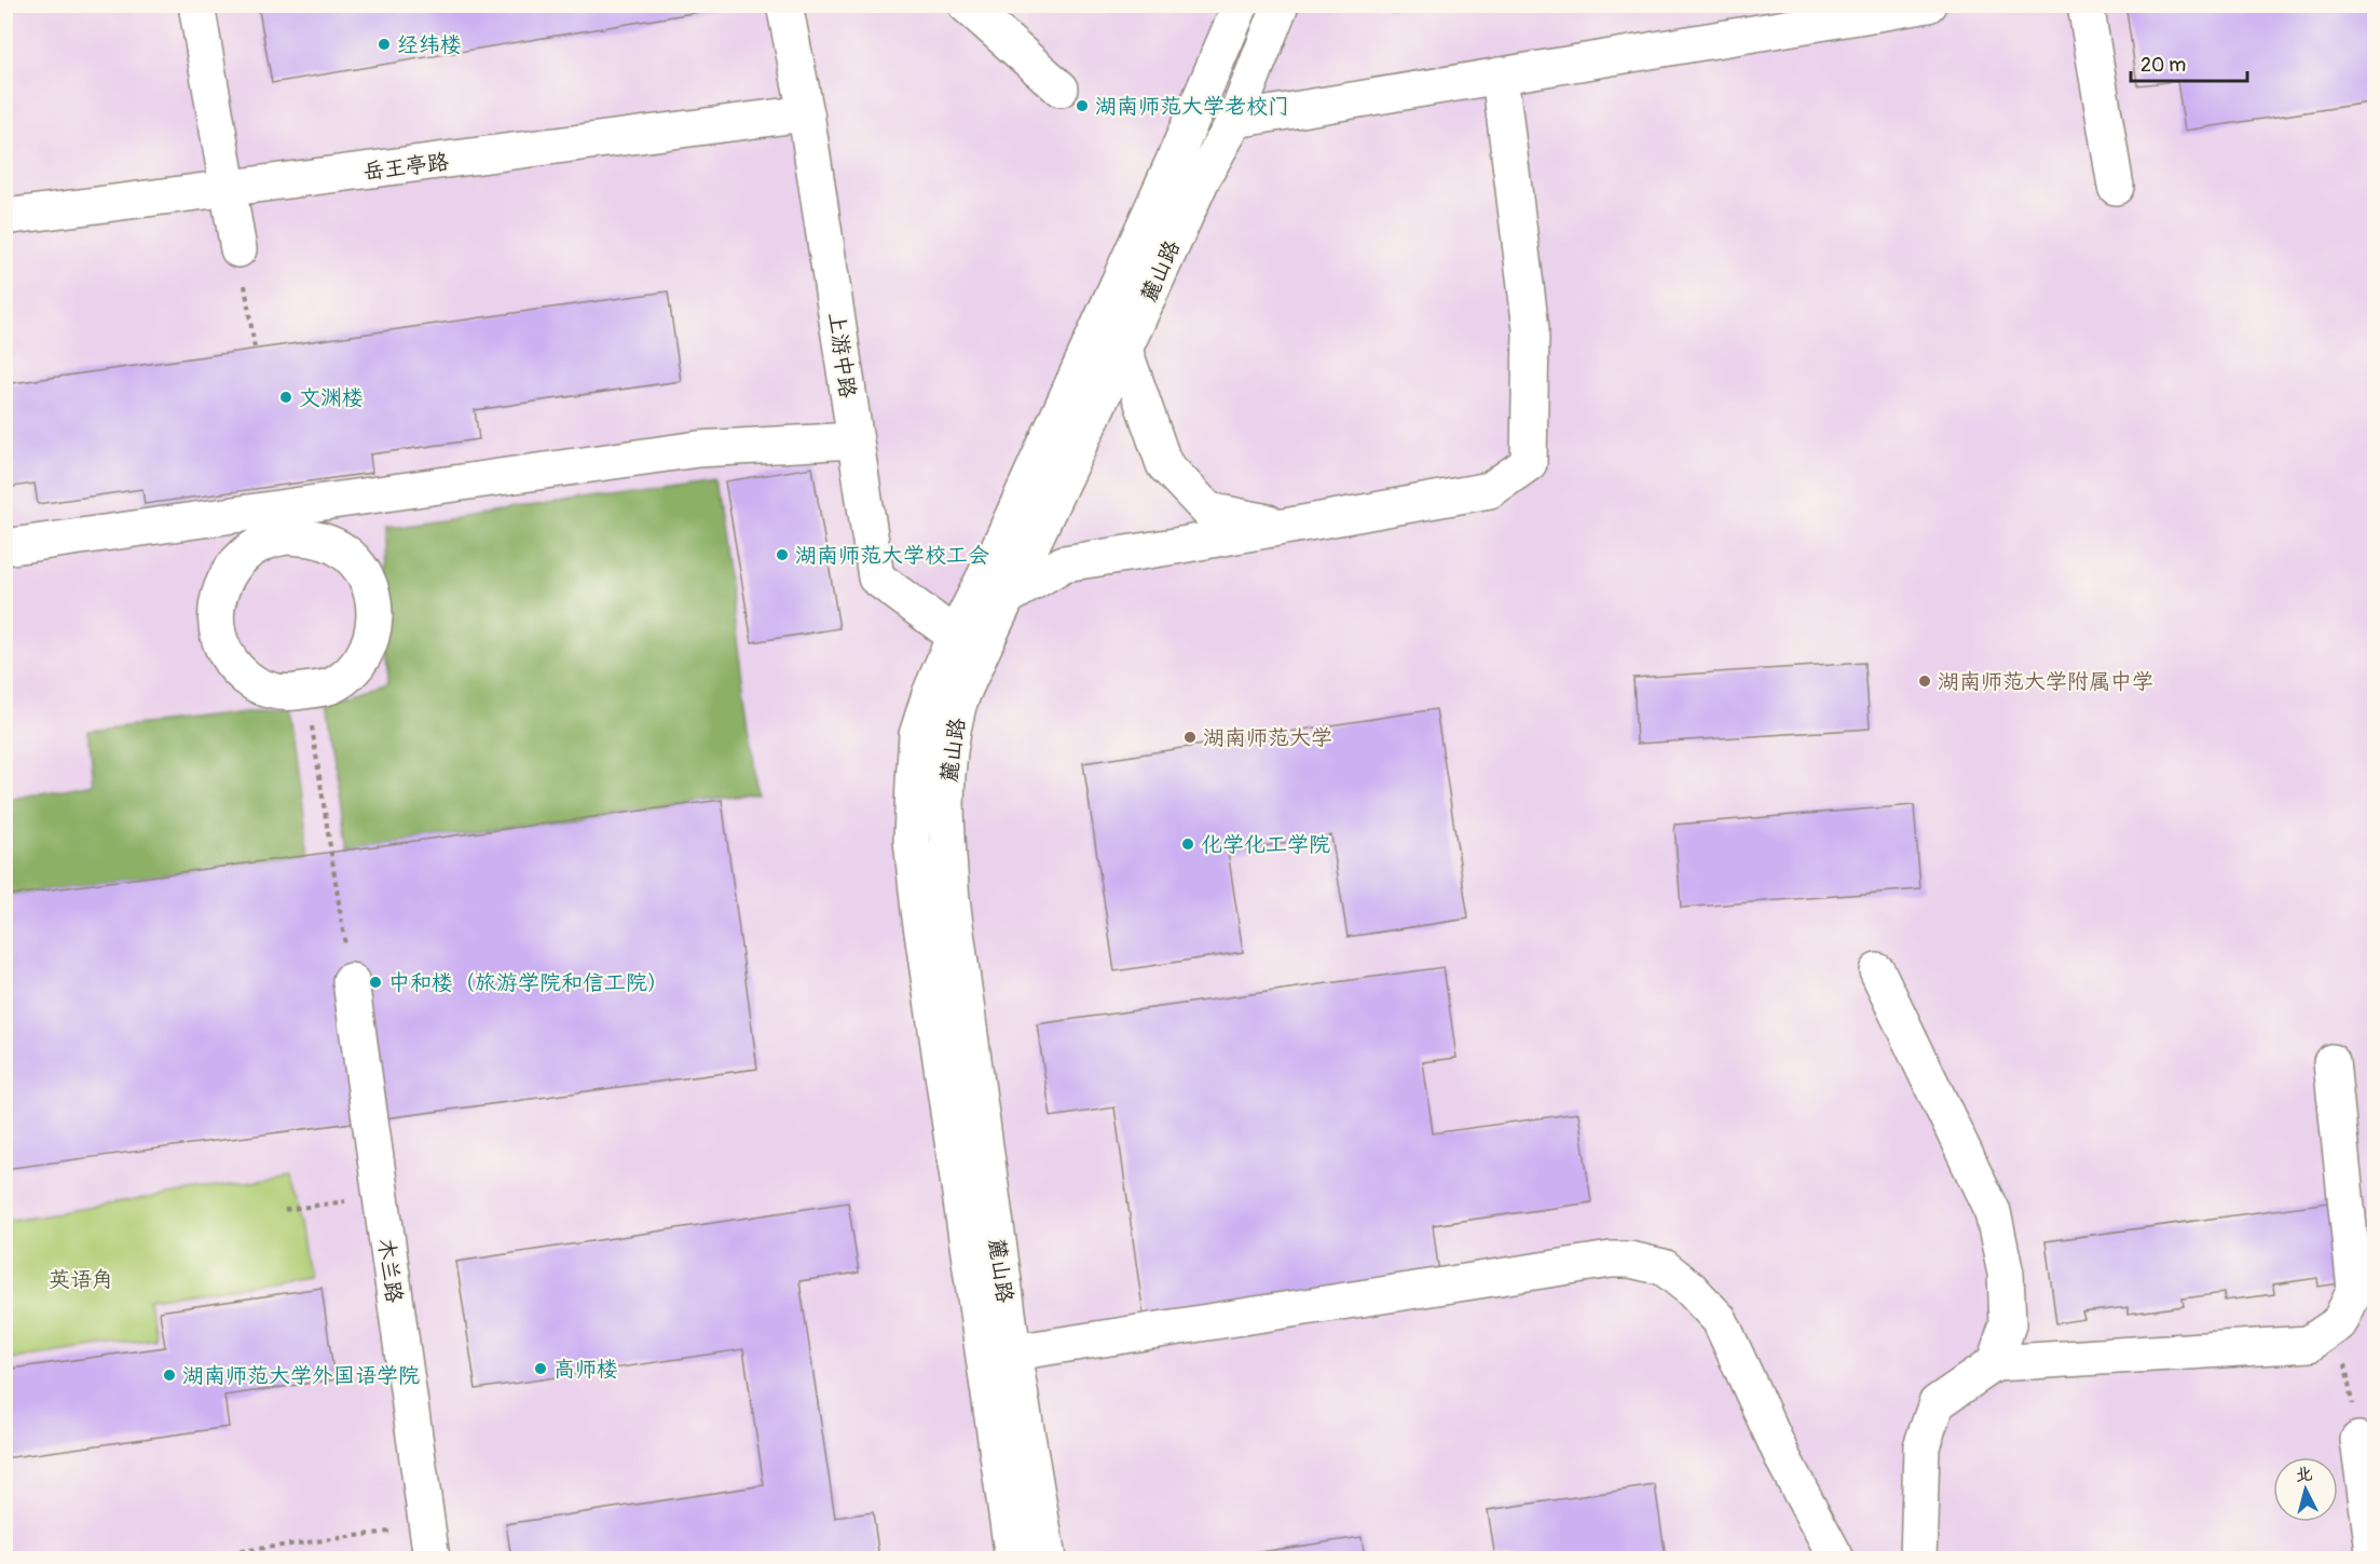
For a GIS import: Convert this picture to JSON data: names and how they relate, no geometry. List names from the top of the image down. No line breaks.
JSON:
{"streets":{"main road":["岳王亭路","麓山路","上游中路","木兰路"]},"crossings":[["岳王亭路","上游中路"],["麓山路","上游中路"]],"parks":["英语角"],"places":["经纬楼","湖南师范大学老校门","文渊楼","湖南师范大学校工会","湖南师范大学附属中学","湖南师范大学","化学化工学院","中和楼（旅游学院和信工院）","高师楼","湖南师范大学外国语学院"],"scale_bar":"20 m","north":"top"}
